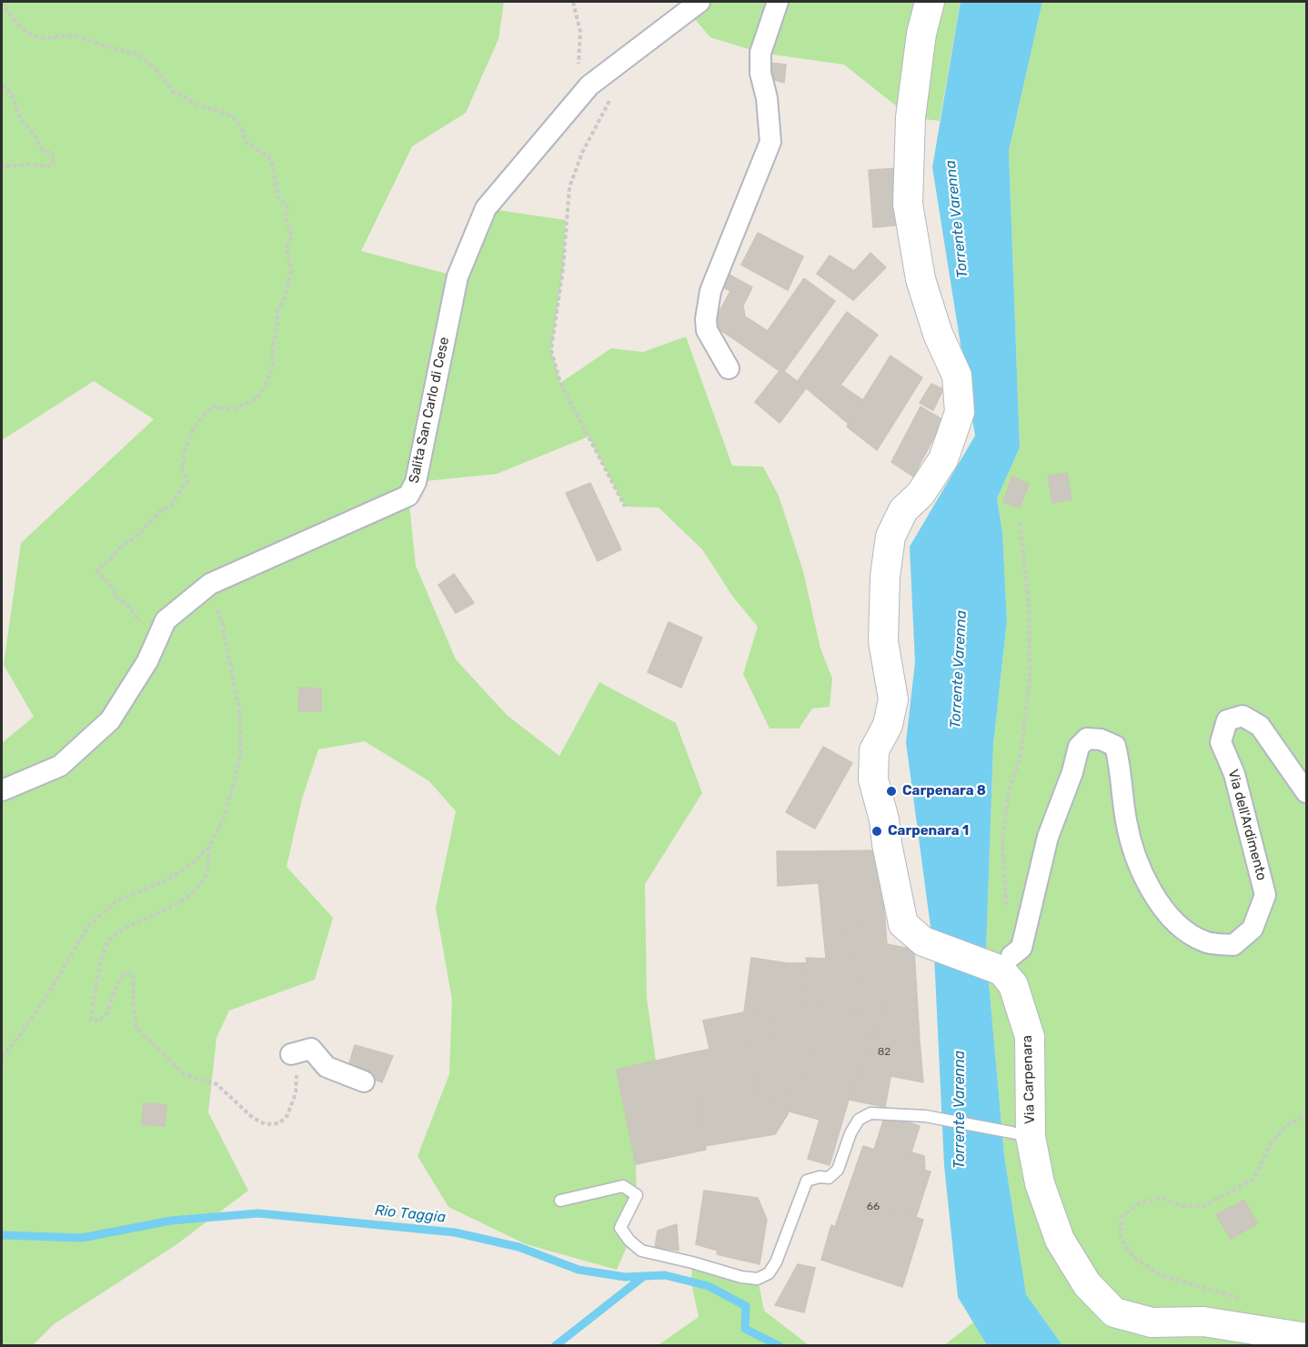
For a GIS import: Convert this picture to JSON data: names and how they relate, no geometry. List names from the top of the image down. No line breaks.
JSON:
{"streets":{"street":["Salita San Carlo di Cese","Via dell'Ardimento","Via Carpenara"]},"crossings":[["Via dell'Ardimento","Via Carpenara"]],"water":["Torrente Varenna","Rio Taggia"],"places":["Carpenara 8","Carpenara 1"],"house_numbers":["82","66"]}
